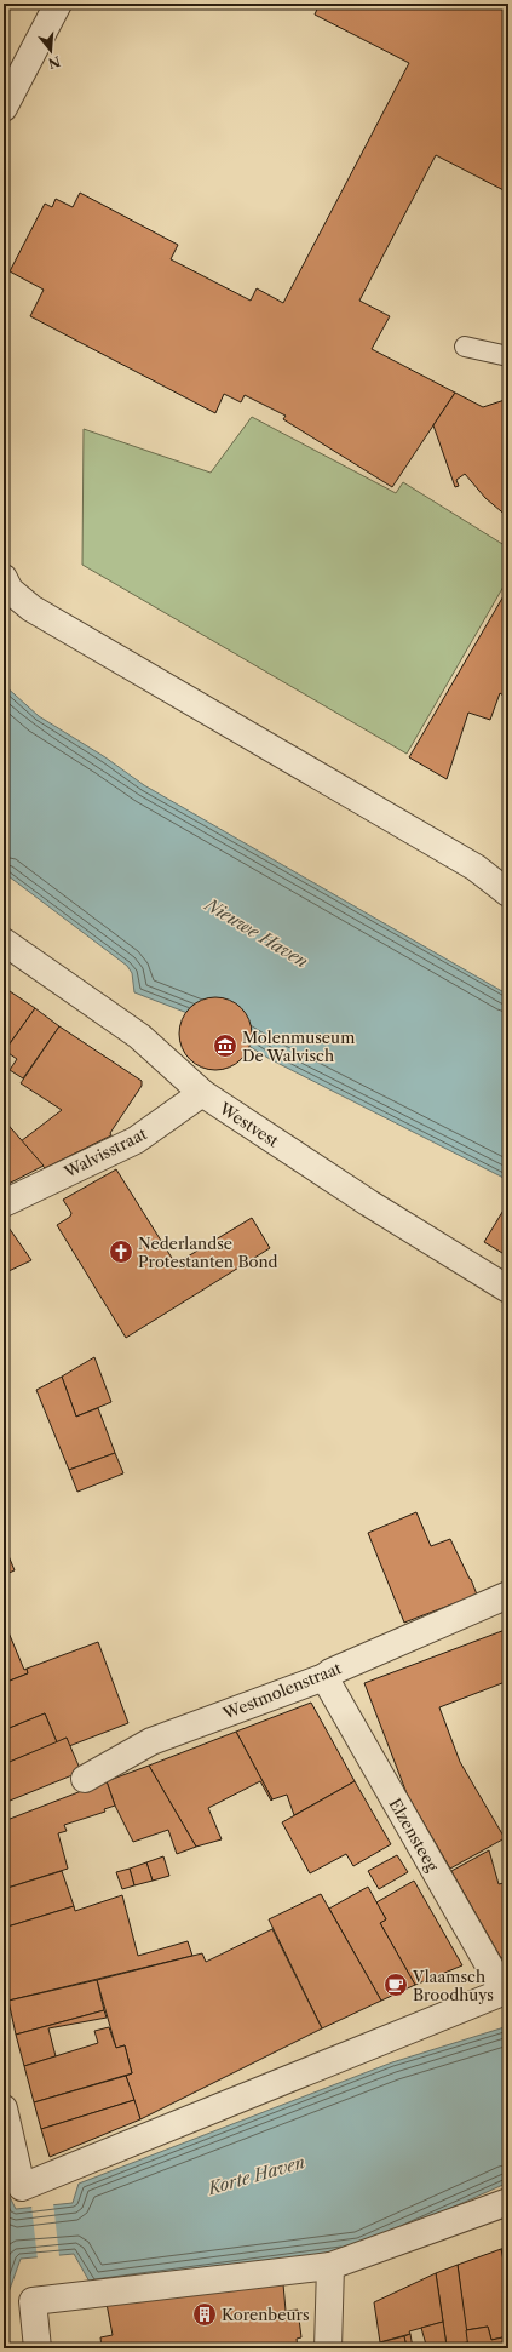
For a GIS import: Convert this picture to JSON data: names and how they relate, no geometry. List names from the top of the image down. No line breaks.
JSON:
{"streets":{"street":["Westvest","Walvisstraat","Westmolenstraat","Elzensteeg"]},"crossings":[["Westvest","Walvisstraat"],["Westmolenstraat","Elzensteeg"]],"water":["Nieuwe Haven","Korte Haven"],"places":{"museum":["Molenmuseum De Walvisch"],"church":["Nederlandse Protestanten Bond"],"cafe":["Vlaamsch Broodhuys"],"building":["Korenbeurs"]},"north":"bottom"}
